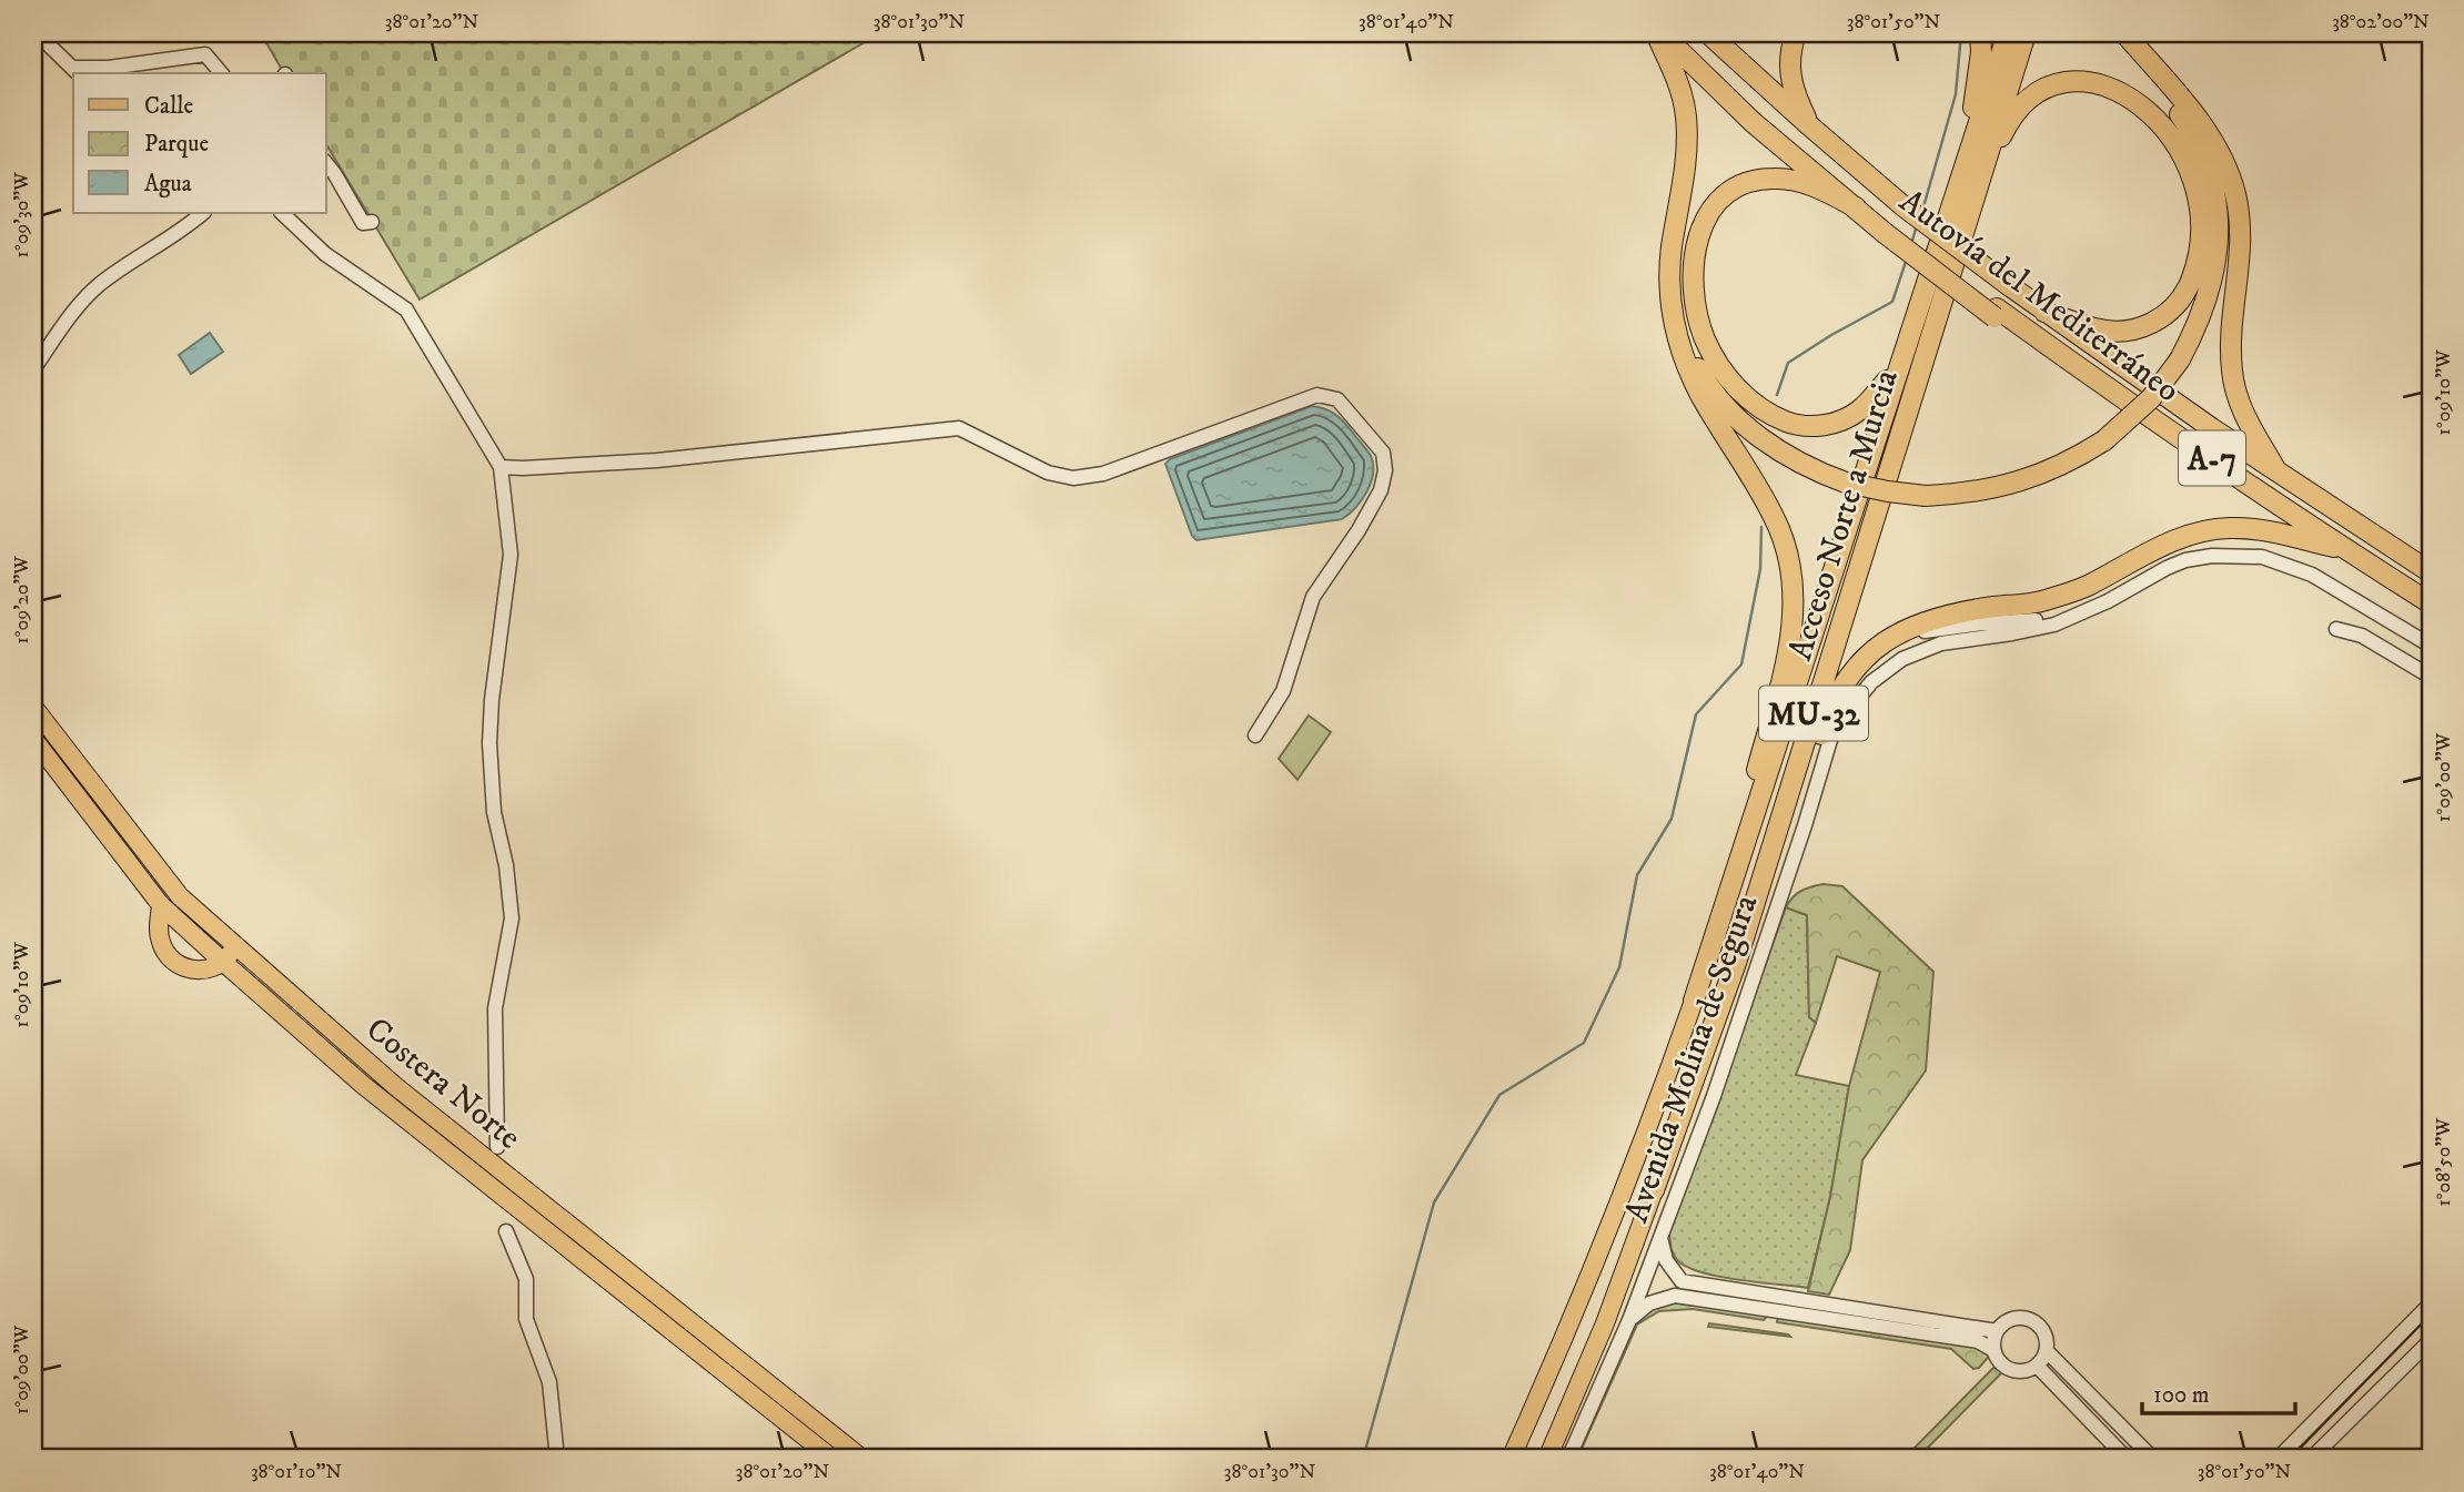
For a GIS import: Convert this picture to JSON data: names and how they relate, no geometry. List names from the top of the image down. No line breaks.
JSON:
{"streets":{"highway":["Autovía del Mediterráneo","A-7","Acceso Norte a Murcia","MU-32"],"main road":["Avenida Molina de Segura","Costera Norte"]},"crossings":[["Acceso Norte a Murcia","Avenida Molina de Segura"]],"legend":["Calle","Parque","Agua"],"scale_bar":"100 m","coordinates":["38°01'20\"N","38°01'30\"N","38°01'40\"N","38°01'50\"N","38°02'00\"N","1°09'30\"W","1°09'10\"W","1°09'20\"W","1°09'00\"W","1°08'50\"W","38°01'10\"N"]}
